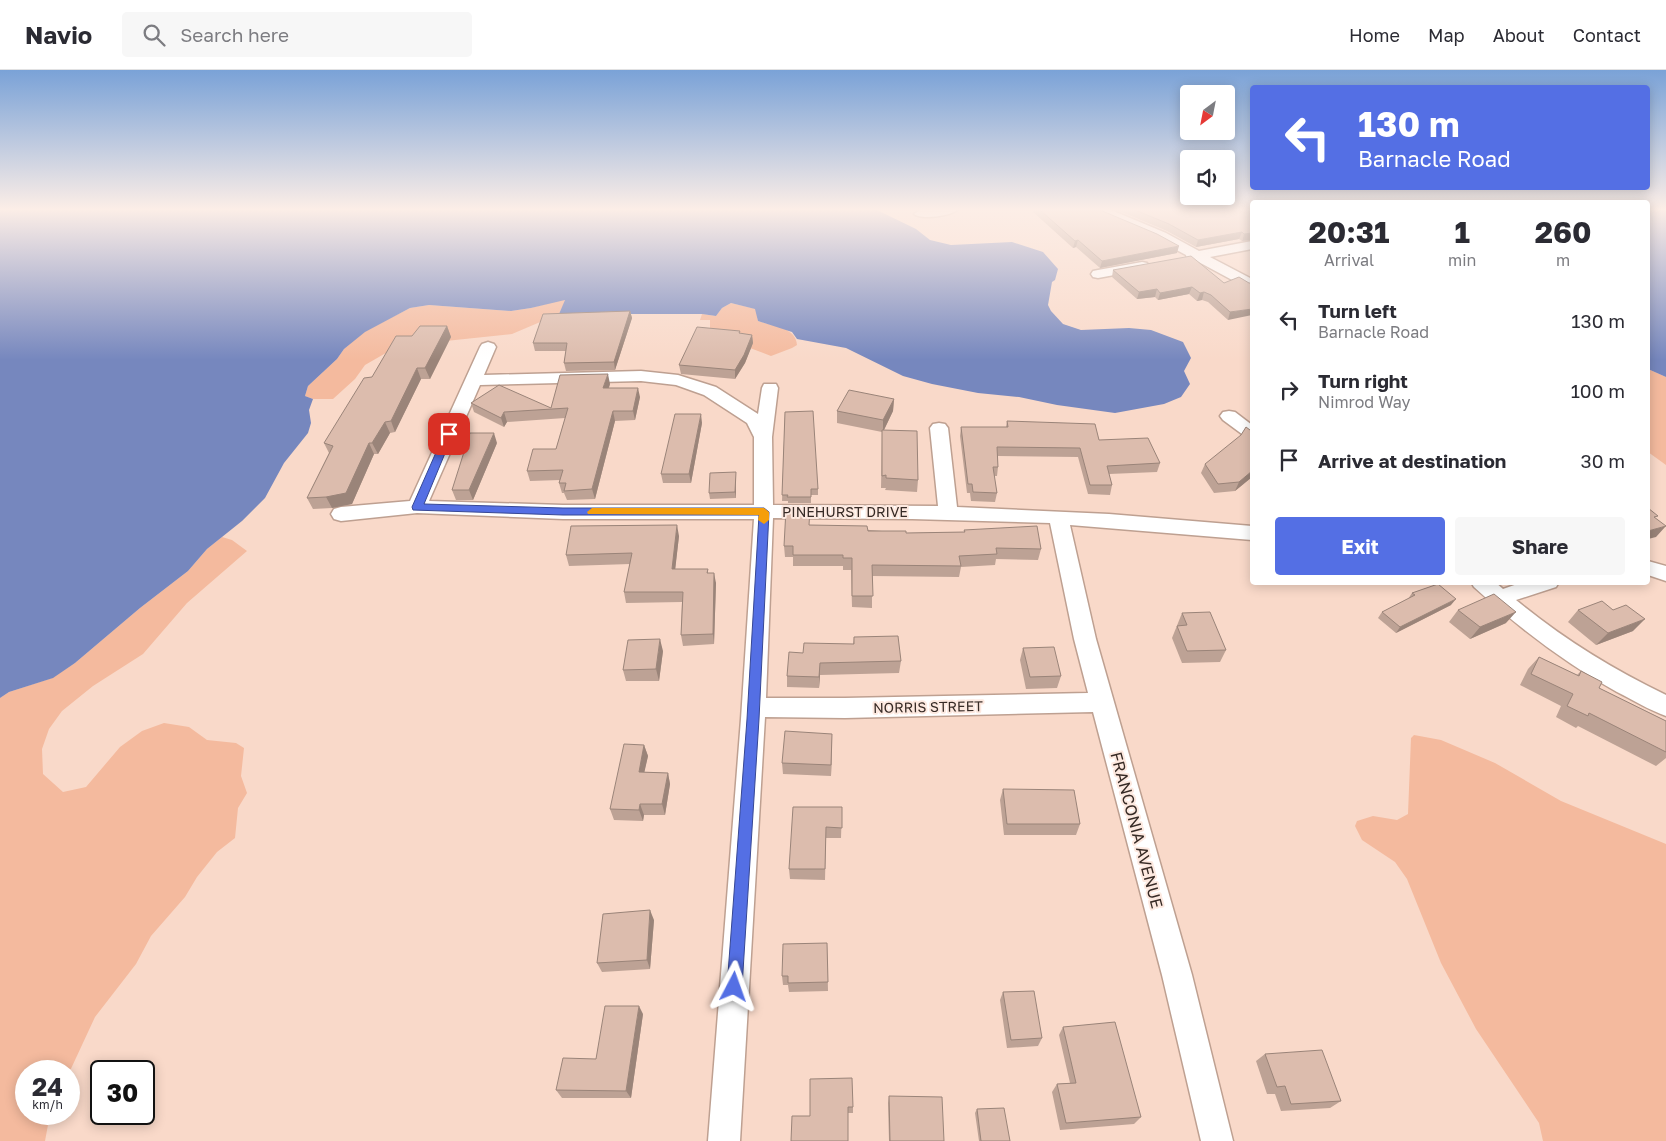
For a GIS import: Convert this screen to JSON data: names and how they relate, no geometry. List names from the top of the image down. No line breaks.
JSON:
{"streets":{"street":["PINEHURST DRIVE","NORRIS STREET","FRANCONIA AVENUE"]},"crossings":[["PINEHURST DRIVE","FRANCONIA AVENUE"],["NORRIS STREET","FRANCONIA AVENUE"]],"north":"bottom left","page":{"header":"Navio","search":"Search here","nav":["Home","Map","About","Contact"],"turn":["130 m","Barnacle Road"],"eta":["20:31","Arrival","1","min","260","m"],"list":[{"name":"Turn left","note":"Barnacle Road","value":"130 m"},{"name":"Turn right","note":"Nimrod Way","value":"100 m"},{"name":"Arrive at destination","value":"30 m"}],"buttons":["Exit","Share"],"speed":"24 km/h","limit":"30"}}
